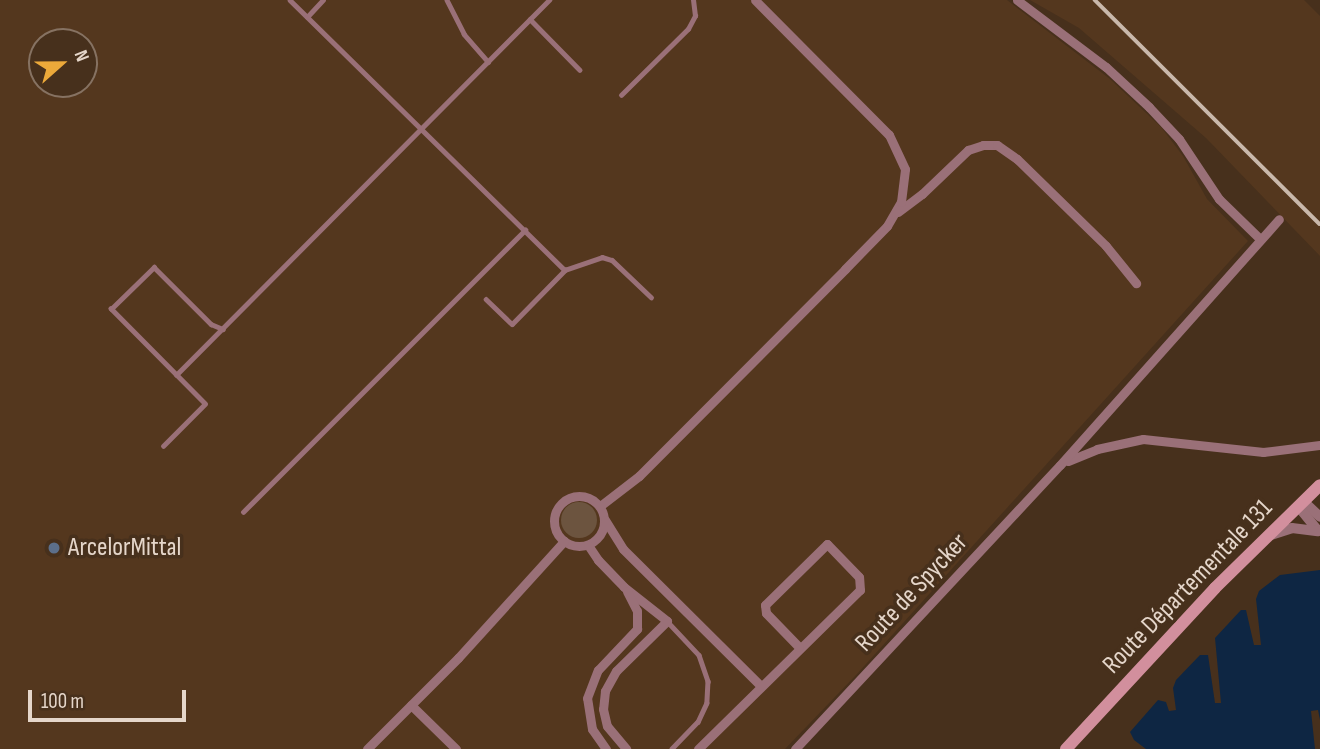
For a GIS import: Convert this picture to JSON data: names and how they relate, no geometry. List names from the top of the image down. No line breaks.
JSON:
{"streets":{"main road":["Route Départementale 131"],"street":["Route de Spycker"]},"places":["ArcelorMittal"],"scale_bar":"100 m","north":"right"}
